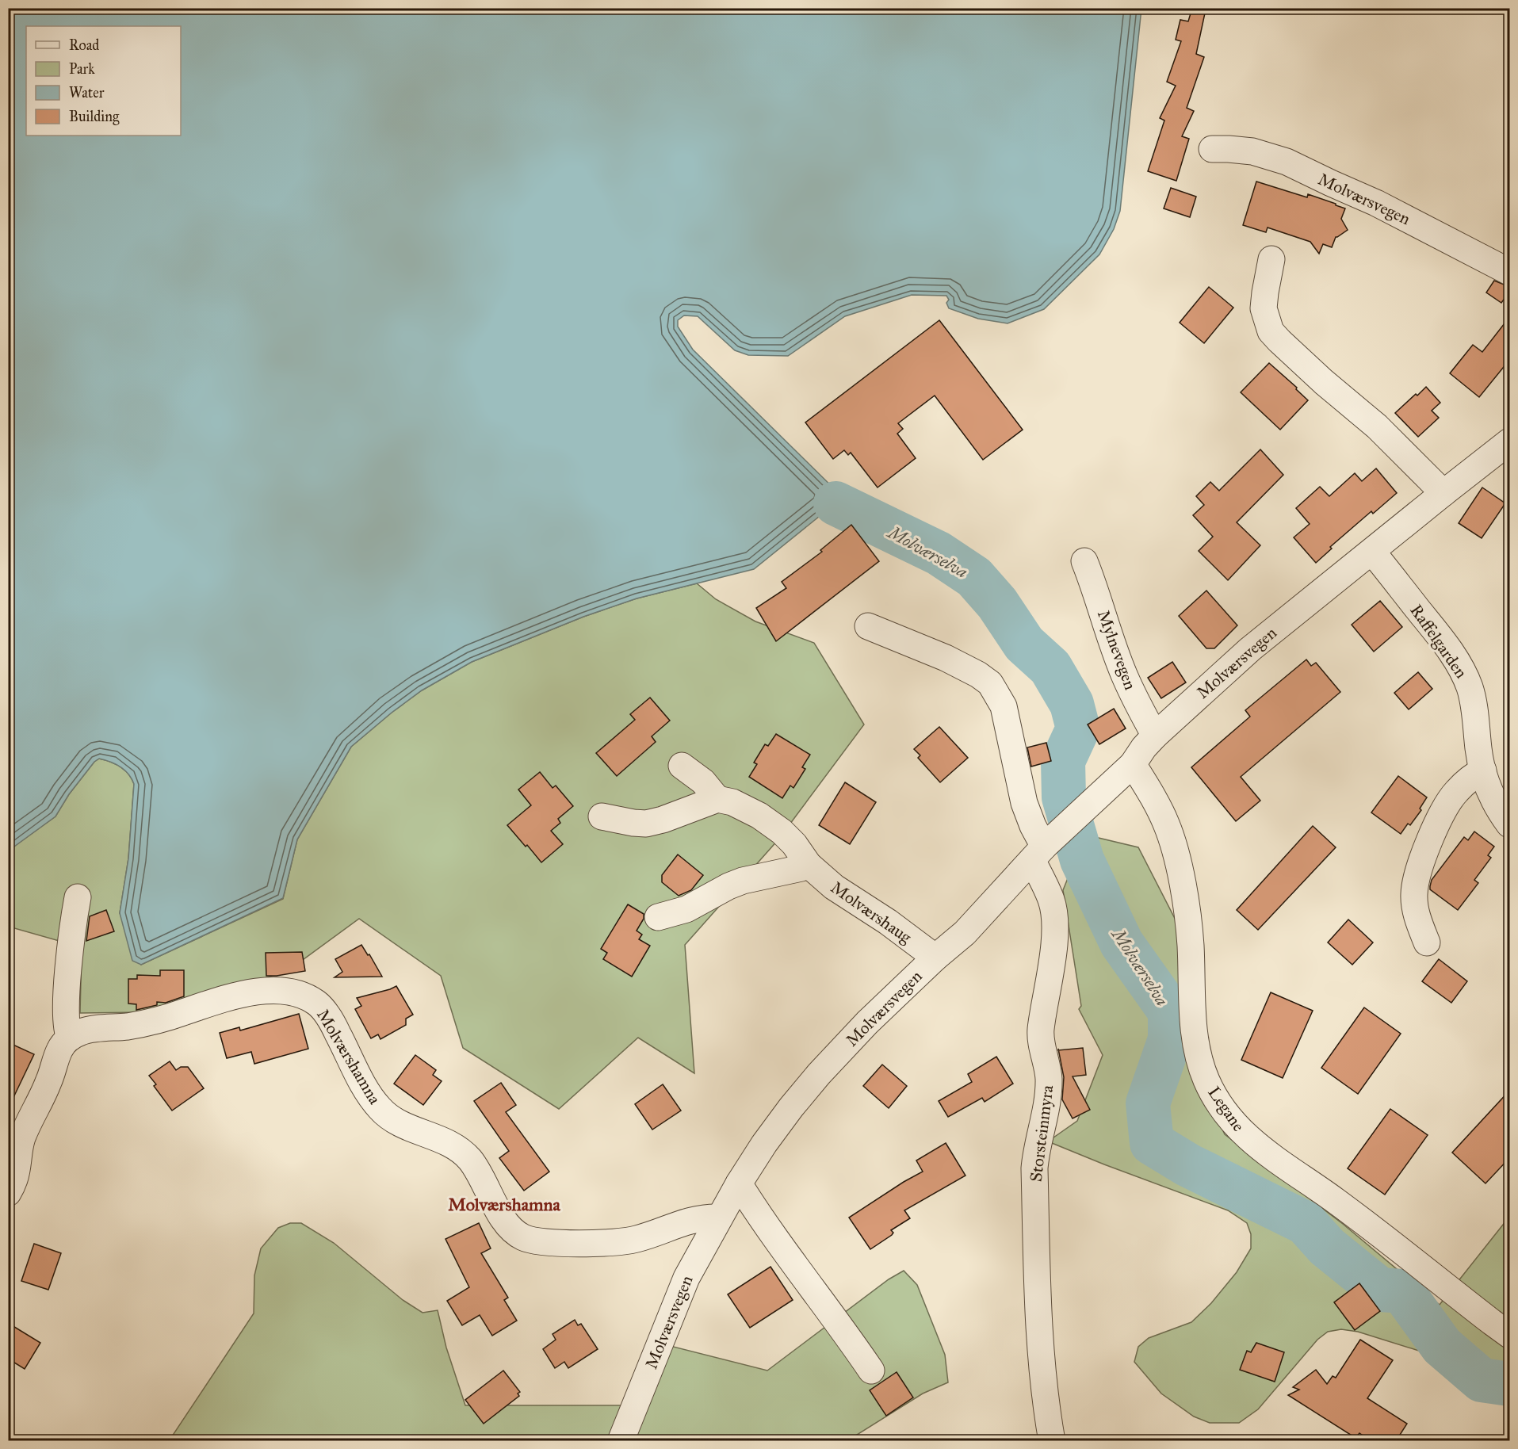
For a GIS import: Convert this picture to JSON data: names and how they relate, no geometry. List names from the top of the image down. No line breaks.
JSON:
{"streets":{"street":["Molværsvegen","Raffelgarden","Mylnevegen","Molværshaug","Molværshamna","Legane","Storsteinmyra"]},"crossings":[["Molværsvegen","Raffelgarden"],["Molværsvegen","Mylnevegen"],["Molværsvegen","Molværshaug"],["Molværsvegen","Molværshamna"],["Molværsvegen","Legane"],["Molværsvegen","Storsteinmyra"]],"districts":["Molværshamna"],"water":["Molværselva"],"legend":["Road","Park","Water","Building"]}
